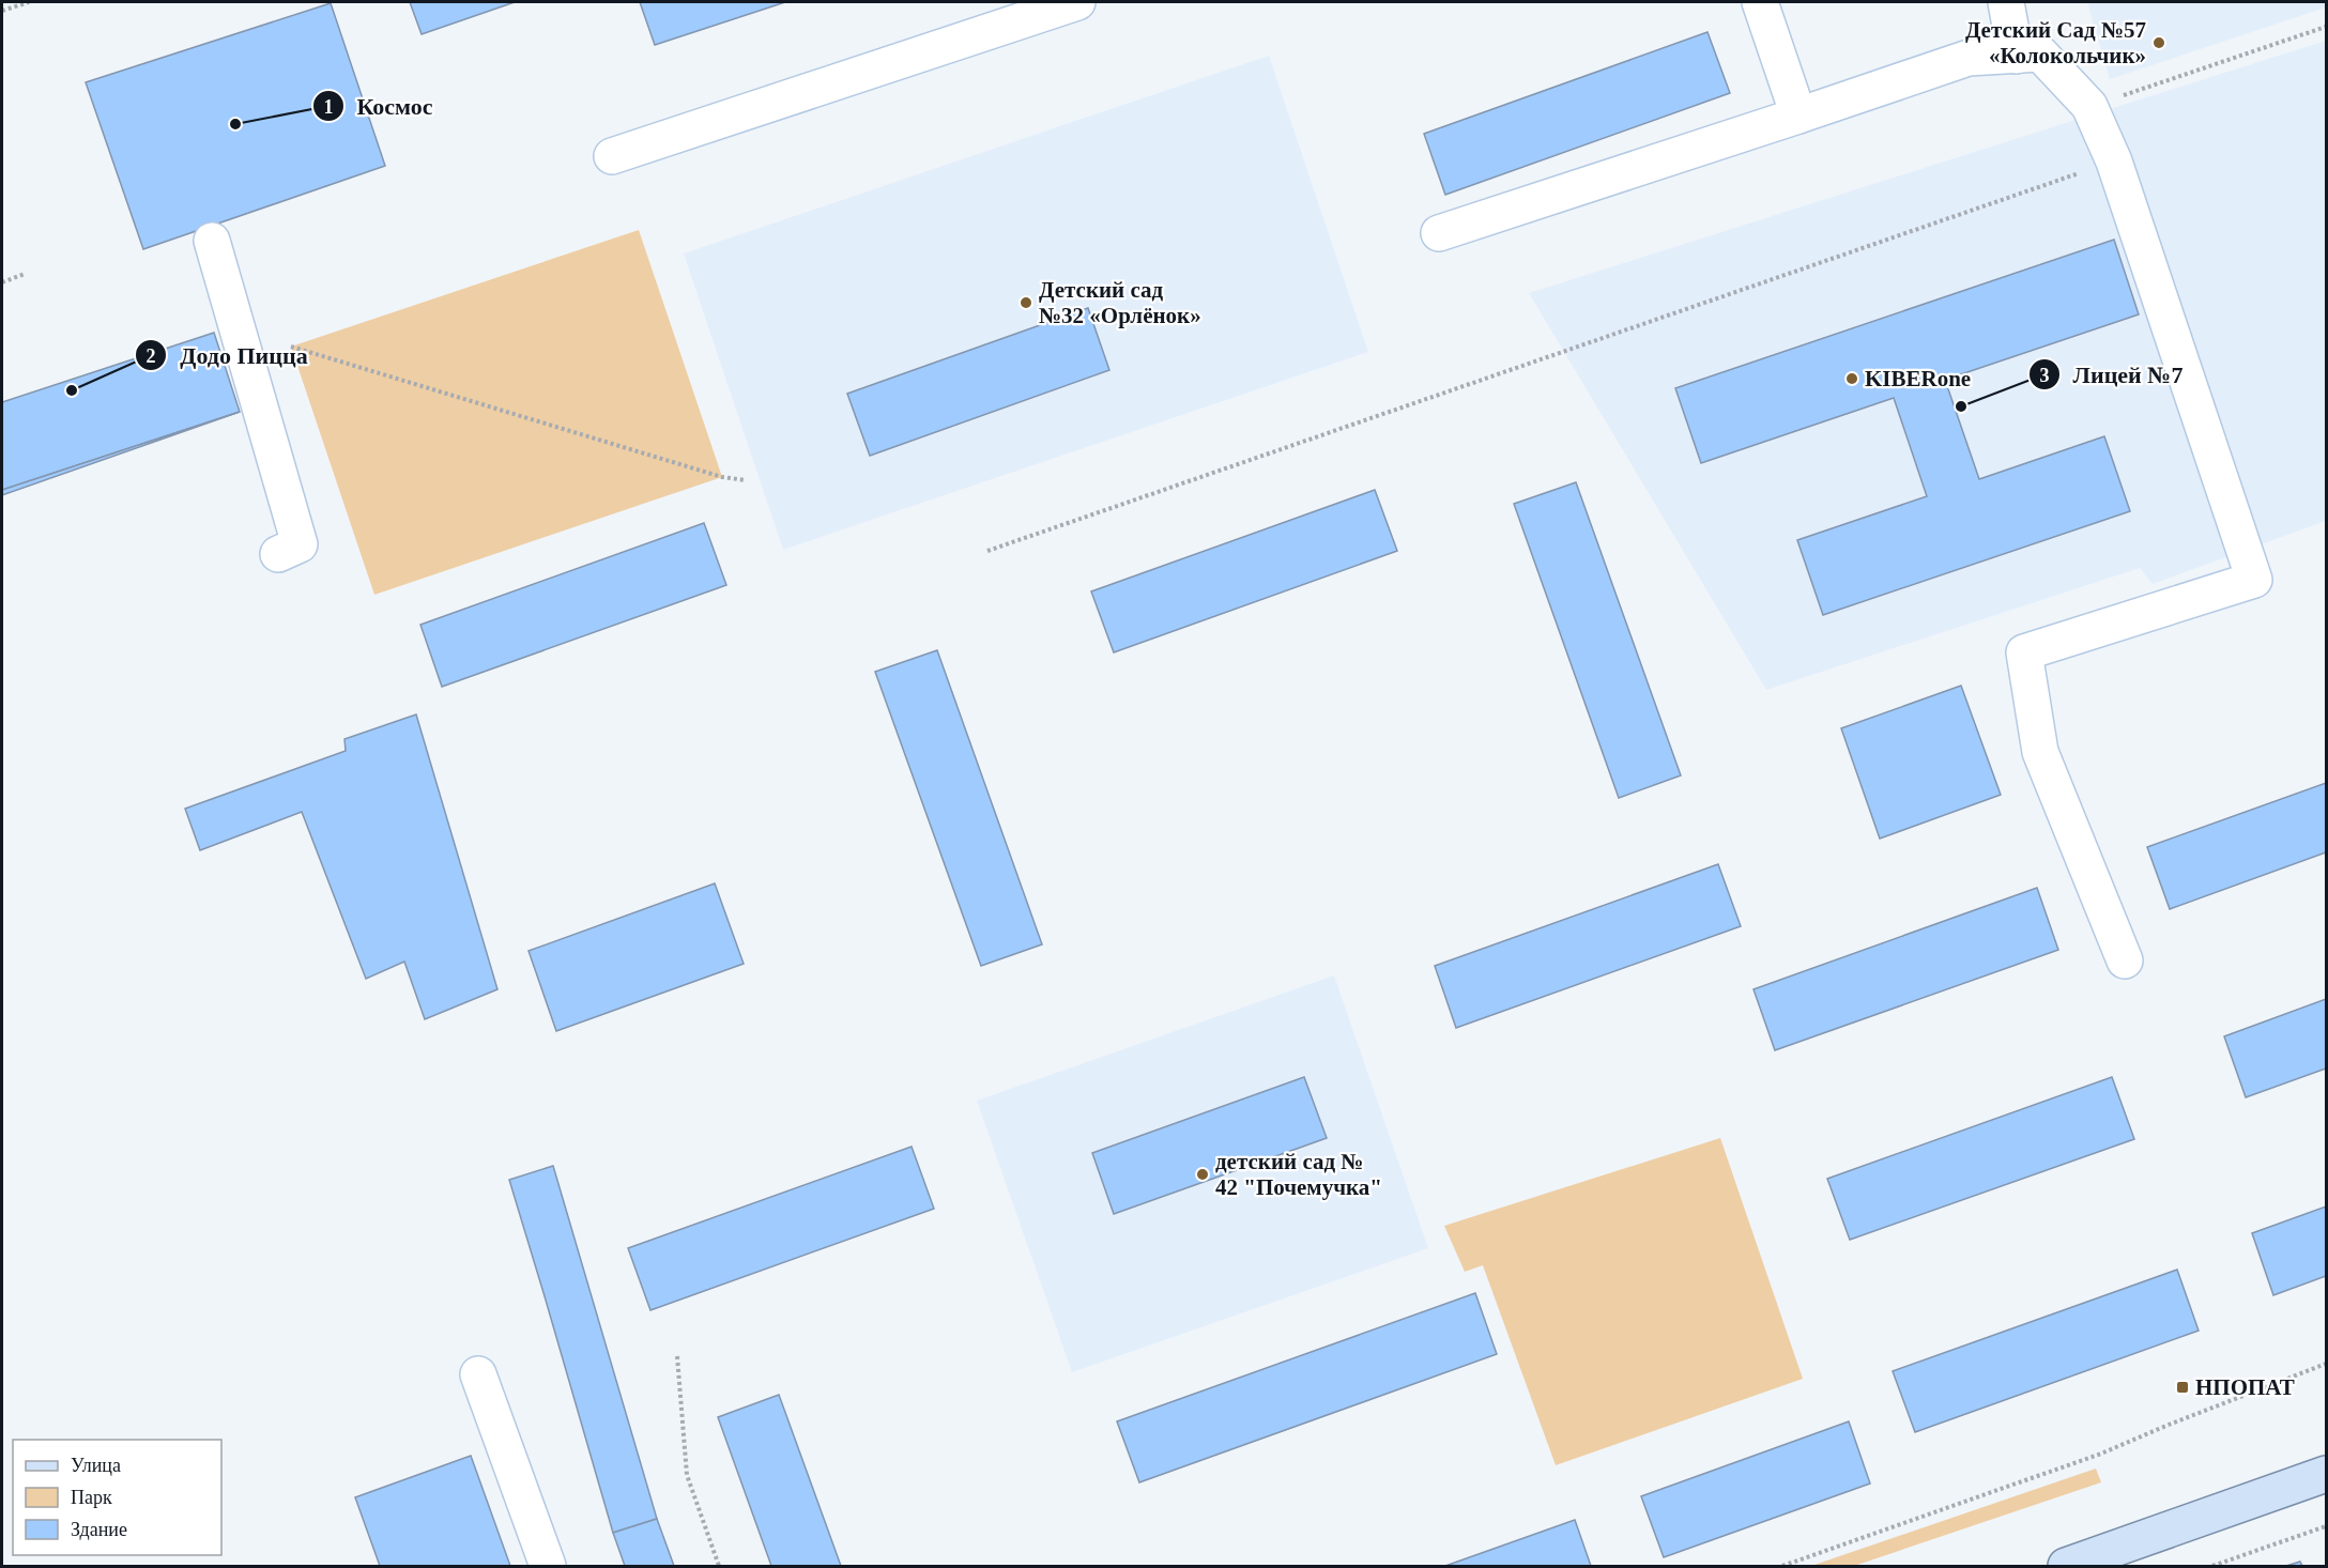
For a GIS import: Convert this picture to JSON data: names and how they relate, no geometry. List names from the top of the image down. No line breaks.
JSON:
{"places":{"other":["Детский Сад №57 «Колокольчик»","Космос","Детский сад №32 «Орлёнок»","KIBERone","Додо Пицца","Лицей №7","детский сад № 42 \"Почемучка\""],"transit":["НПОПАТ"]},"legend":["Улица","Парк","Здание"]}
